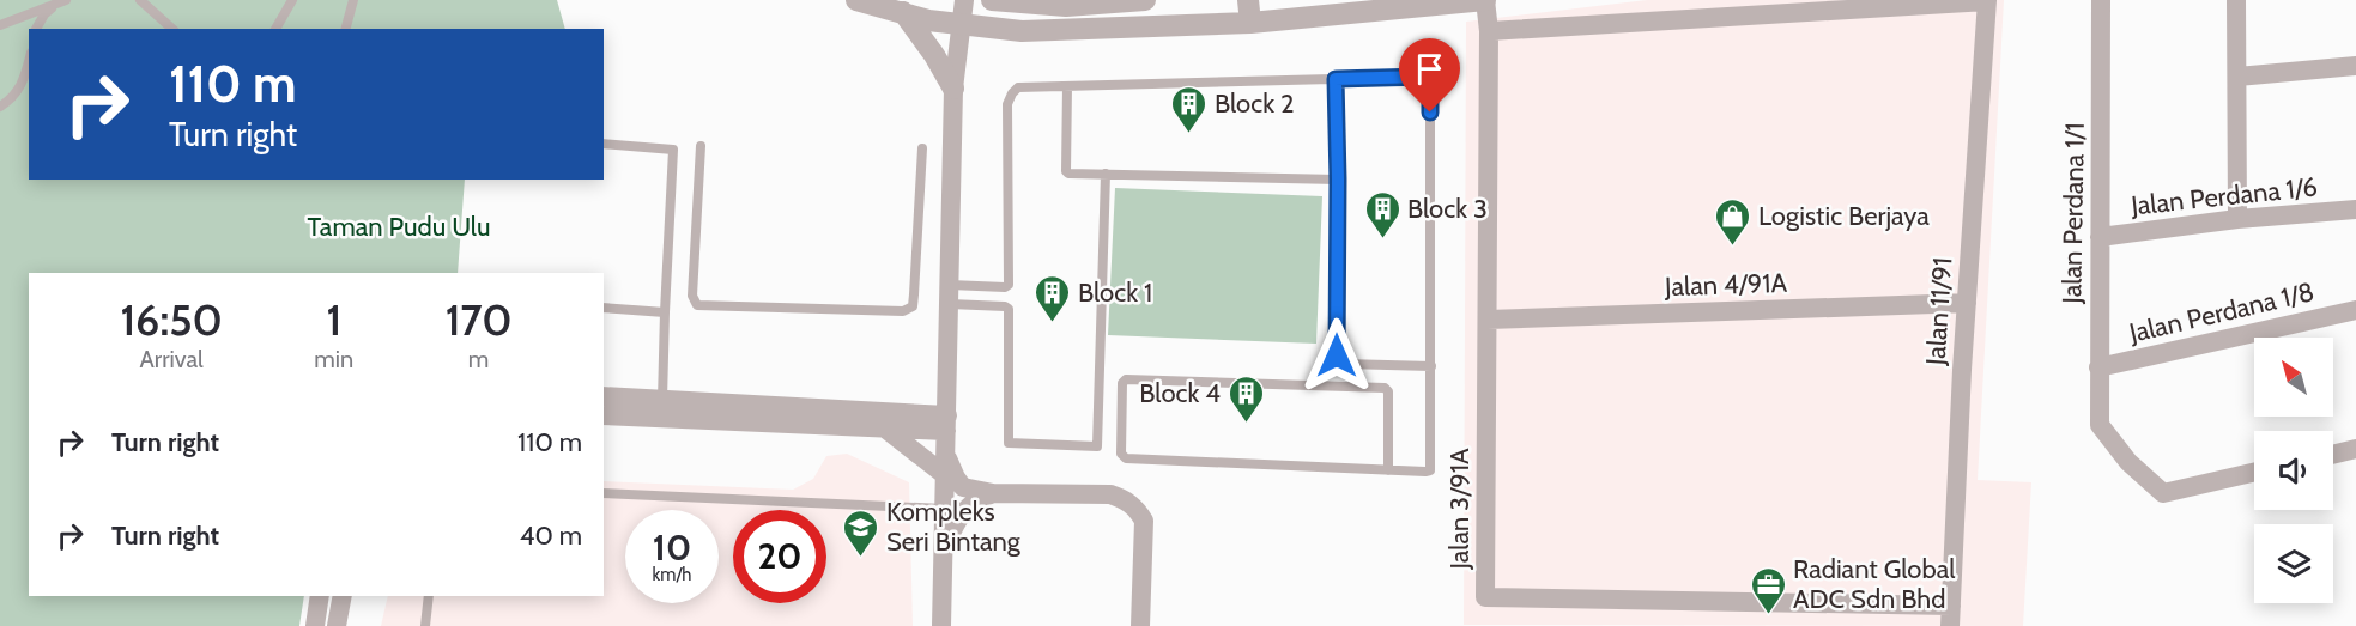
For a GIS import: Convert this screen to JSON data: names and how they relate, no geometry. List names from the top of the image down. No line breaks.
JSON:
{"streets":{"street":["Jalan Perdana 1/6","Jalan Perdana 1/1","Jalan 4/91A","Jalan 11/91","Jalan Perdana 1/8","Jalan 3/91A"]},"crossings":[["Jalan Perdana 1/6","Jalan Perdana 1/1"],["Jalan Perdana 1/1","Jalan Perdana 1/8"],["Jalan 4/91A","Jalan 11/91"],["Jalan 4/91A","Jalan 3/91A"],["Jalan 11/91","Jalan 3/91A"]],"parks":["Taman Pudu Ulu"],"places":{"building":["Block 2","Block 3","Block 1","Block 4"],"shop":["Logistic Berjaya"],"school or university":["Kompleks Seri Bintang"],"office":["Radiant Global ADC Sdn Bhd"]},"north":"top left","page":{"turn":["110 m","Turn right"],"eta":["16:50","Arrival","1","min","170","m"],"list":[{"name":"Turn right","value":"110 m"},{"name":"Turn right","value":"40 m"}],"speed":"10 km/h","limit":"20"}}
